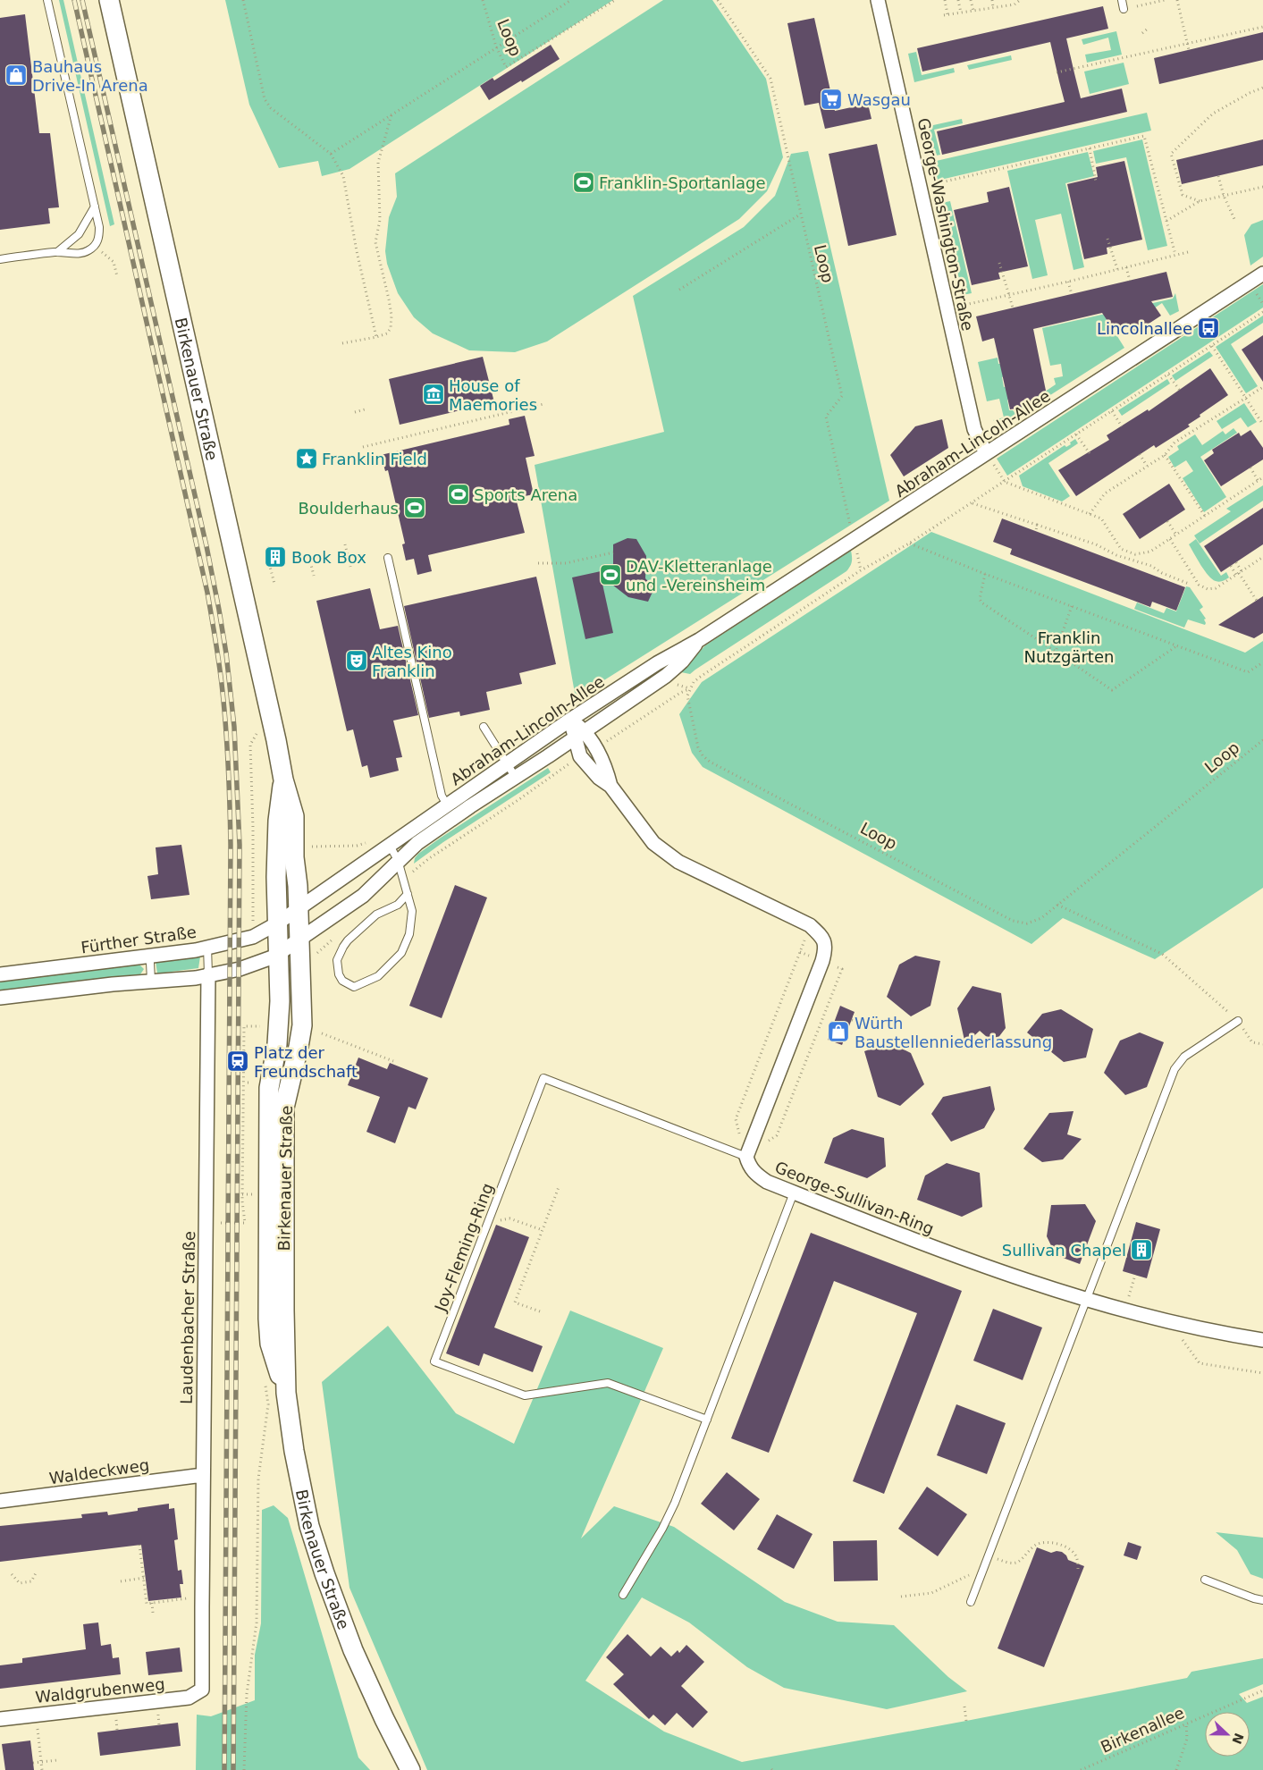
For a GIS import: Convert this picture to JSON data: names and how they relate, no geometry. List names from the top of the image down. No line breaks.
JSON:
{"streets":{"street":["George-Washington-Straße","Birkenauer Straße","Abraham-Lincoln-Allee","Fürther Straße","George-Sullivan-Ring","Laudenbacher Straße","Waldeckweg","Waldgrubenweg"],"lane":["Joy-Fleming-Ring"],"path":["Loop","Birkenallee"]},"crossings":[["Loop","Abraham-Lincoln-Allee"],["George-Washington-Straße","Abraham-Lincoln-Allee"],["Birkenauer Straße","Abraham-Lincoln-Allee"],["Birkenauer Straße","Fürther Straße"],["Abraham-Lincoln-Allee","Fürther Straße"],["Fürther Straße","Laudenbacher Straße"],["George-Sullivan-Ring","Joy-Fleming-Ring"],["Laudenbacher Straße","Waldeckweg"],["Laudenbacher Straße","Waldgrubenweg"]],"parks":["Franklin Nutzgärten"],"places":{"shop":["Bauhaus Drive-In Arena","Würth Baustellenniederlassung"],"supermarket":["Wasgau"],"sports":["Franklin-Sportanlage","Sports Arena","Boulderhaus","DAV-Kletteranlage und -Vereinsheim"],"bus stop":["Lincolnallee"],"museum":["House of Maemories"],"place":["Franklin Field"],"building":["Book Box","Sullivan Chapel"],"theatre":["Altes Kino Franklin"],"station":["Platz der Freundschaft"]},"north":"right"}
